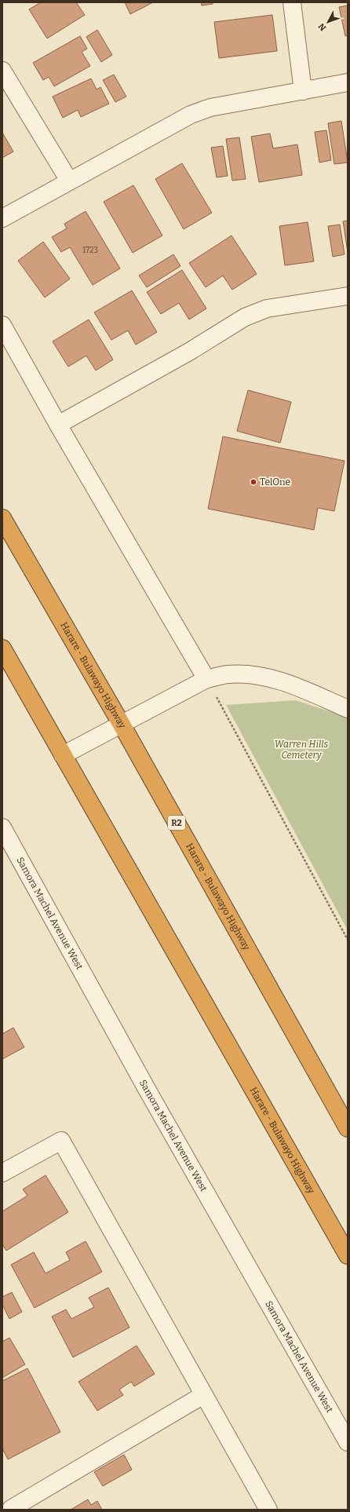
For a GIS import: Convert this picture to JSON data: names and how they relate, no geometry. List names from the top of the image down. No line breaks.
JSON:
{"streets":{"highway":["Harare - Bulawayo Highway","R2"],"street":["Samora Machel Avenue West"]},"parks":["Warren Hills Cemetery"],"places":["TelOne"],"house_numbers":["1723"],"north":"bottom left"}
